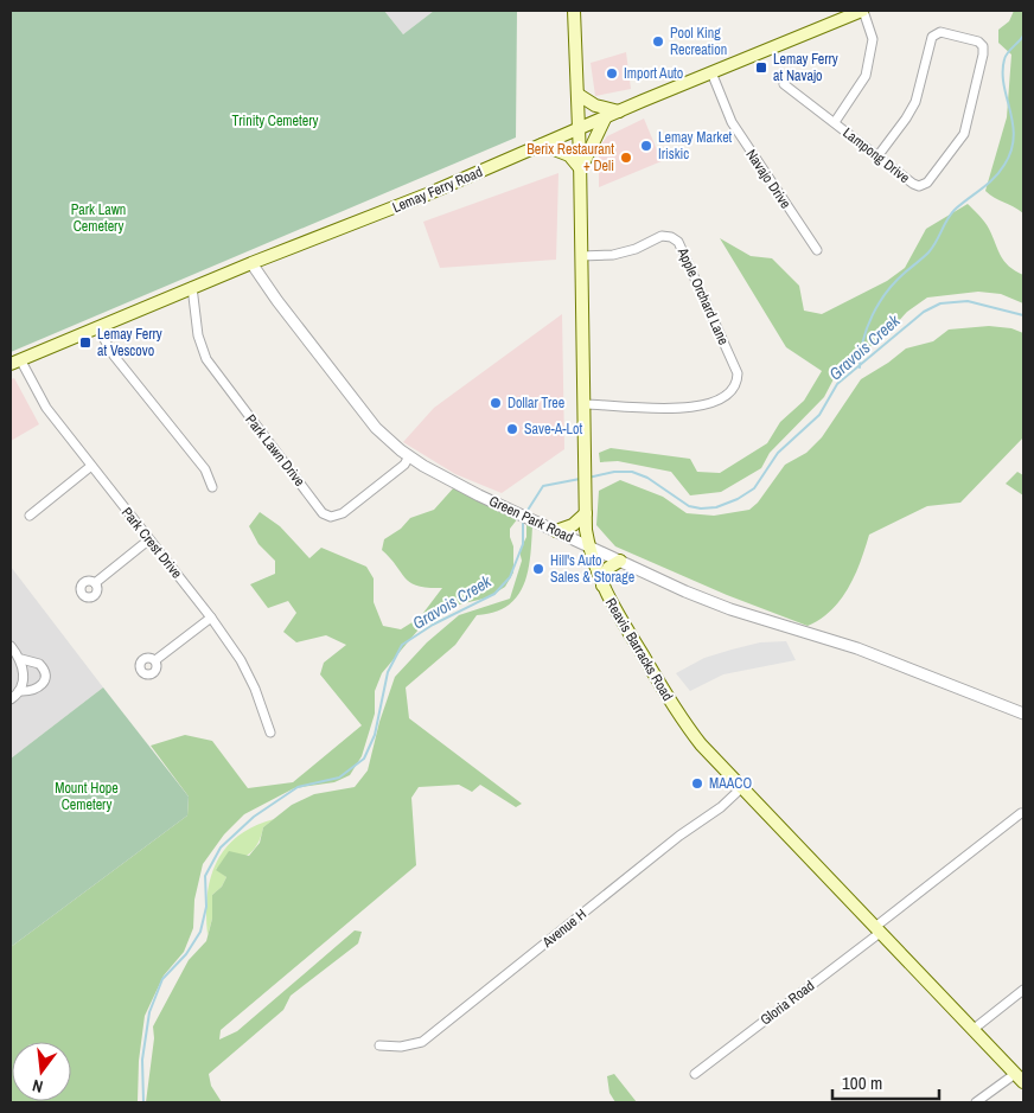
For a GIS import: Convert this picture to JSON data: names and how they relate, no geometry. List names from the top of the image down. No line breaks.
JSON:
{"streets":{"main road":["Lemay Ferry Road","Reavis Barracks Road"],"street":["Lampong Drive","Navajo Drive","Apple Orchard Lane","Park Lawn Drive","Green Park Road","Park Crest Drive","Avenue H","Gloria Road"]},"crossings":[["Navajo Drive","Lemay Ferry Road"],["Lemay Ferry Road","Park Lawn Drive"],["Lemay Ferry Road","Green Park Road"],["Lemay Ferry Road","Park Crest Drive"],["Lemay Ferry Road","Reavis Barracks Road"],["Apple Orchard Lane","Reavis Barracks Road"],["Park Lawn Drive","Green Park Road"],["Green Park Road","Reavis Barracks Road"],["Reavis Barracks Road","Avenue H"],["Reavis Barracks Road","Gloria Road"]],"water":["Gravois Creek"],"parks":["Trinity Cemetery","Park Lawn Cemetery","Mount Hope Cemetery"],"places":{"other":["Pool King Recreation","Import Auto","Lemay Market Iriskic","Berix Restaurant + Deli","Dollar Tree","Save-A-Lot","Hill's Auto Sales & Storage","MAACO"],"transit":["Lemay Ferry at Navajo","Lemay Ferry at Vescovo"]},"scale_bar":"100 m","north":"bottom"}
